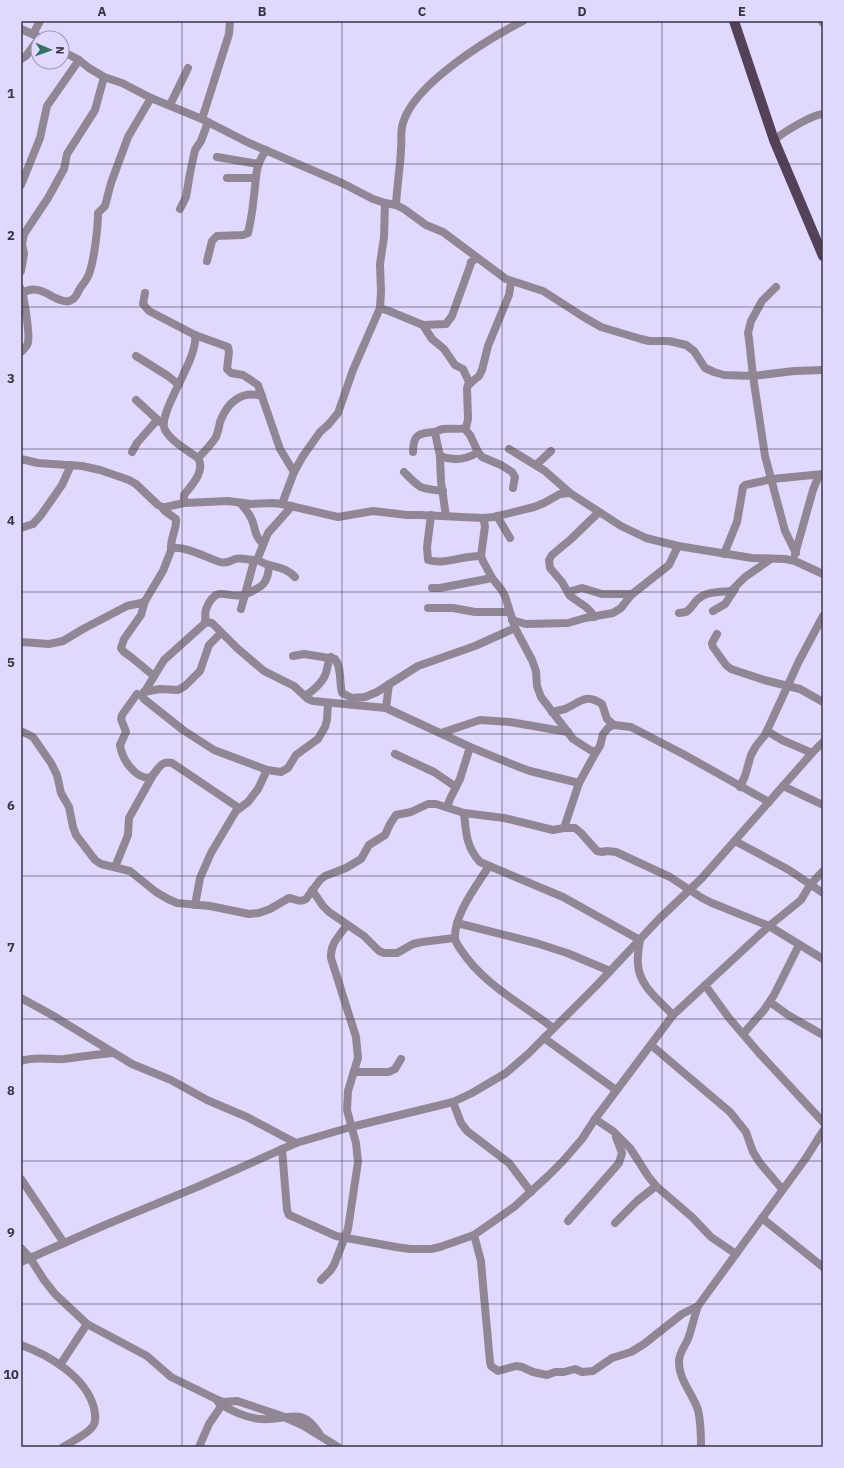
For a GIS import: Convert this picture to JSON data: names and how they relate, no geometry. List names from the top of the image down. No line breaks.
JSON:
{"north":"right","grid":{"columns":["A","B","C","D","E"],"rows":["1","2","3","4","5","6","7","8","9","10"]}}
